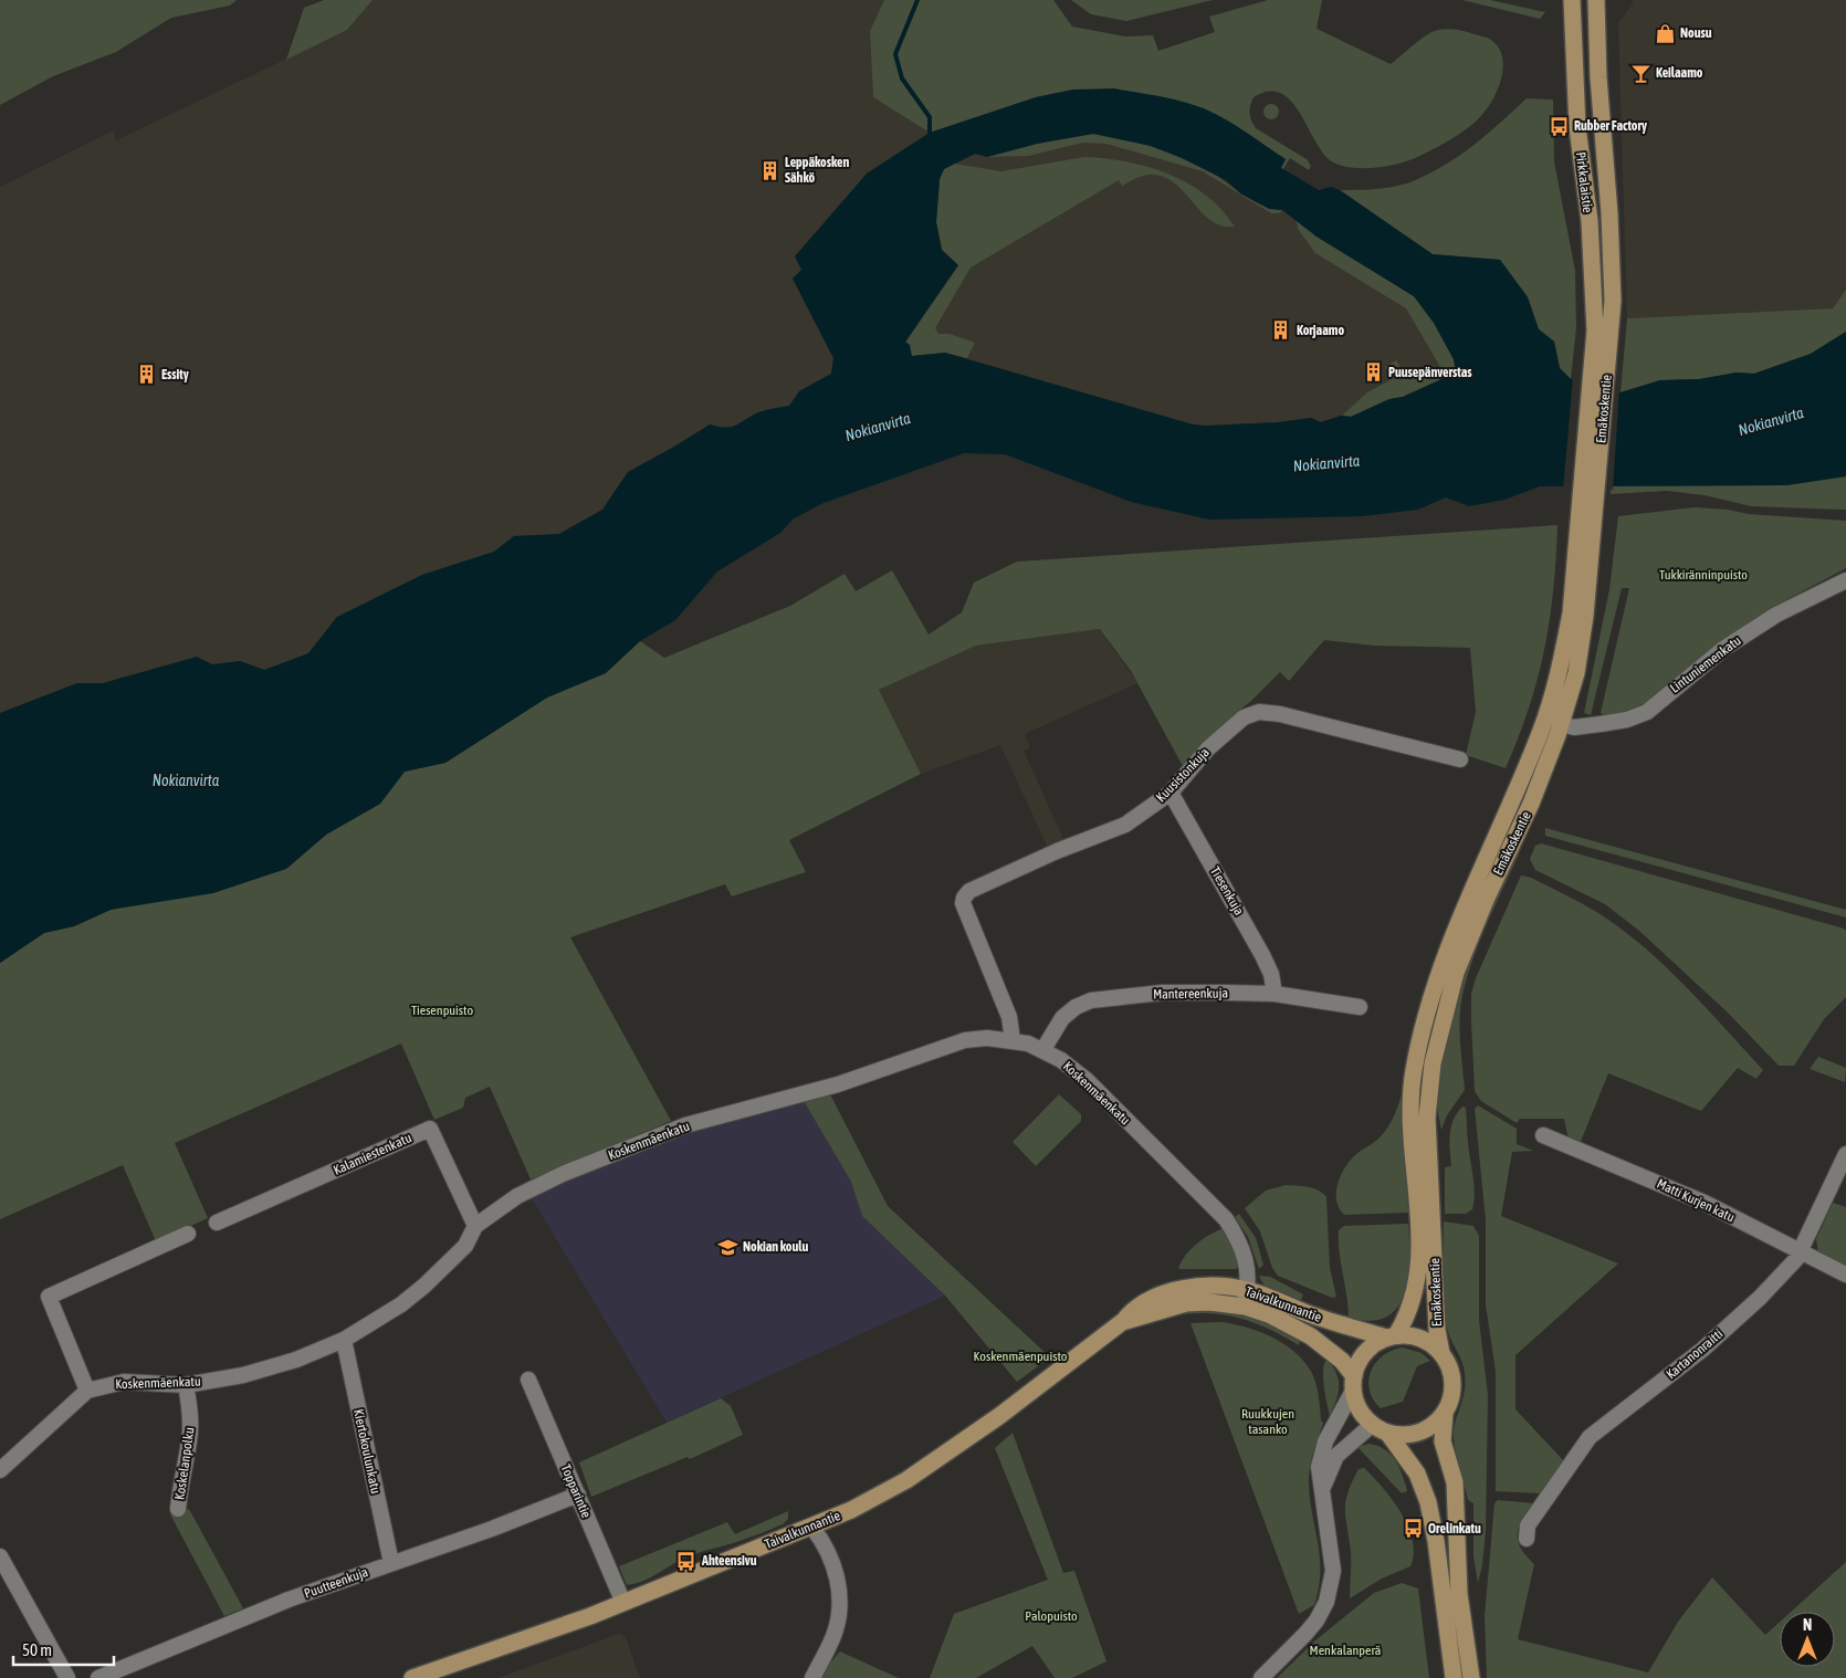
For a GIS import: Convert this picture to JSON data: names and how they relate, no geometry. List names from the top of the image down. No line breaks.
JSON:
{"streets":{"main road":["Pirkkalaistie","Emäkoskentie","Taivalkunnantie"],"street":["Lintuniemenkatu","Kuusistonkuja","Tiesenkuja","Mantereenkuja","Koskenmäenkatu","Kalamiestenkatu","Matti Kurjen katu","Kartanonraitti","Kiertokoulunkatu","Koskelanpolku","Topparintie","Puutteenkuja"]},"crossings":[["Pirkkalaistie","Emäkoskentie"],["Emäkoskentie","Lintuniemenkatu"],["Emäkoskentie","Taivalkunnantie"],["Kuusistonkuja","Tiesenkuja"],["Kuusistonkuja","Koskenmäenkatu"],["Tiesenkuja","Mantereenkuja"],["Mantereenkuja","Koskenmäenkatu"],["Koskenmäenkatu","Kalamiestenkatu"],["Koskenmäenkatu","Taivalkunnantie"],["Koskenmäenkatu","Kiertokoulunkatu"],["Koskenmäenkatu","Koskelanpolku"],["Matti Kurjen katu","Kartanonraitti"],["Taivalkunnantie","Topparintie"],["Kiertokoulunkatu","Puutteenkuja"],["Topparintie","Puutteenkuja"]],"water":["Nokianvirta"],"parks":["Tukkiränninpuisto","Tiesenpuisto","Koskenmäenpuisto","Ruukkujen tasanko","Palopuisto","Menkalanperä"],"places":{"shop":["Nousu"],"bar":["Keilaamo"],"bus stop":["Rubber Factory","Orelinkatu","Ahteensivu"],"building":["Leppäkosken Sähkö","Korjaamo","Puusepänverstas","Essity"],"school or university":["Nokian koulu"]},"scale_bar":"50 m","north":"top"}
